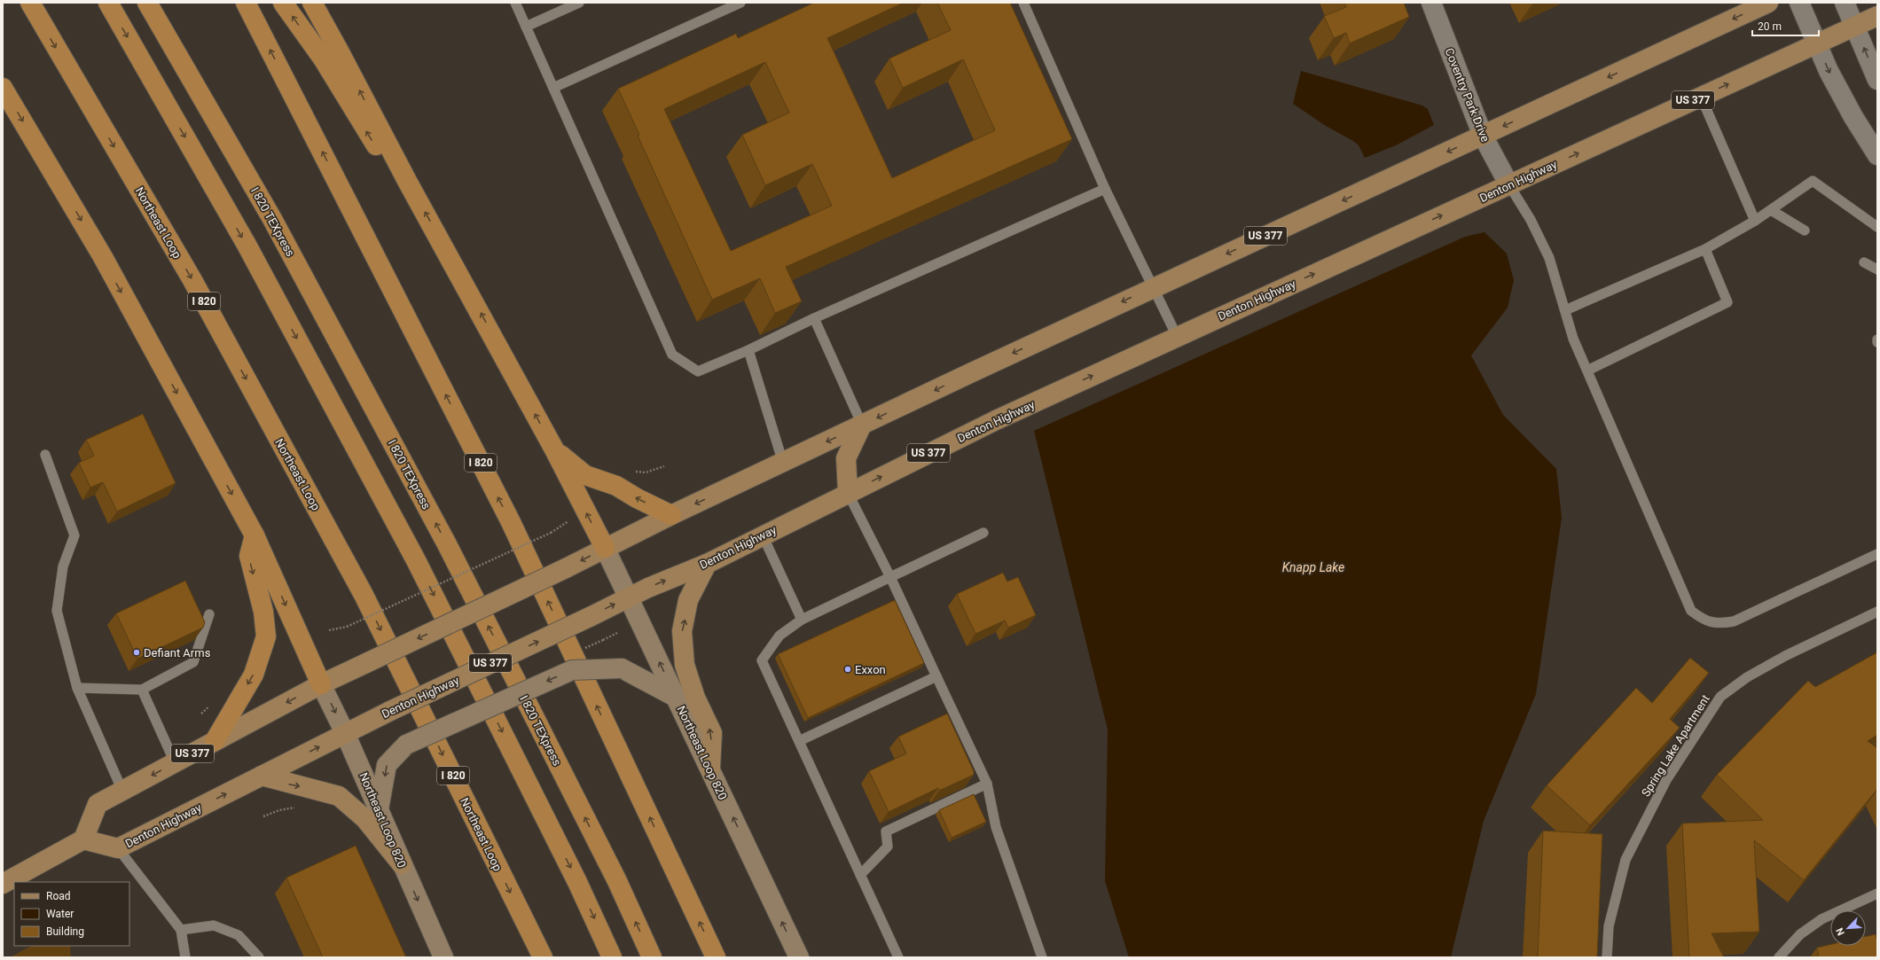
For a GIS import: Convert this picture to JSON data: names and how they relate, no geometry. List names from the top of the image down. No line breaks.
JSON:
{"streets":{"highway":["I 820 TEXpress","Northeast Loop","I 820"],"main road":["US 377","Denton Highway","Northeast Loop 820"],"street":["Coventry Park Drive"],"lane":["Spring Lake Apartment"]},"crossings":[["Coventry Park Drive","US 377"],["Coventry Park Drive","Denton Highway"],["US 377","Denton Highway"],["US 377","Northeast Loop 820"],["Denton Highway","Northeast Loop 820"]],"water":["Knapp Lake"],"places":["Defiant Arms","Exxon"],"legend":["Road","Water","Building"],"scale_bar":"20 m","north":"bottom left"}
